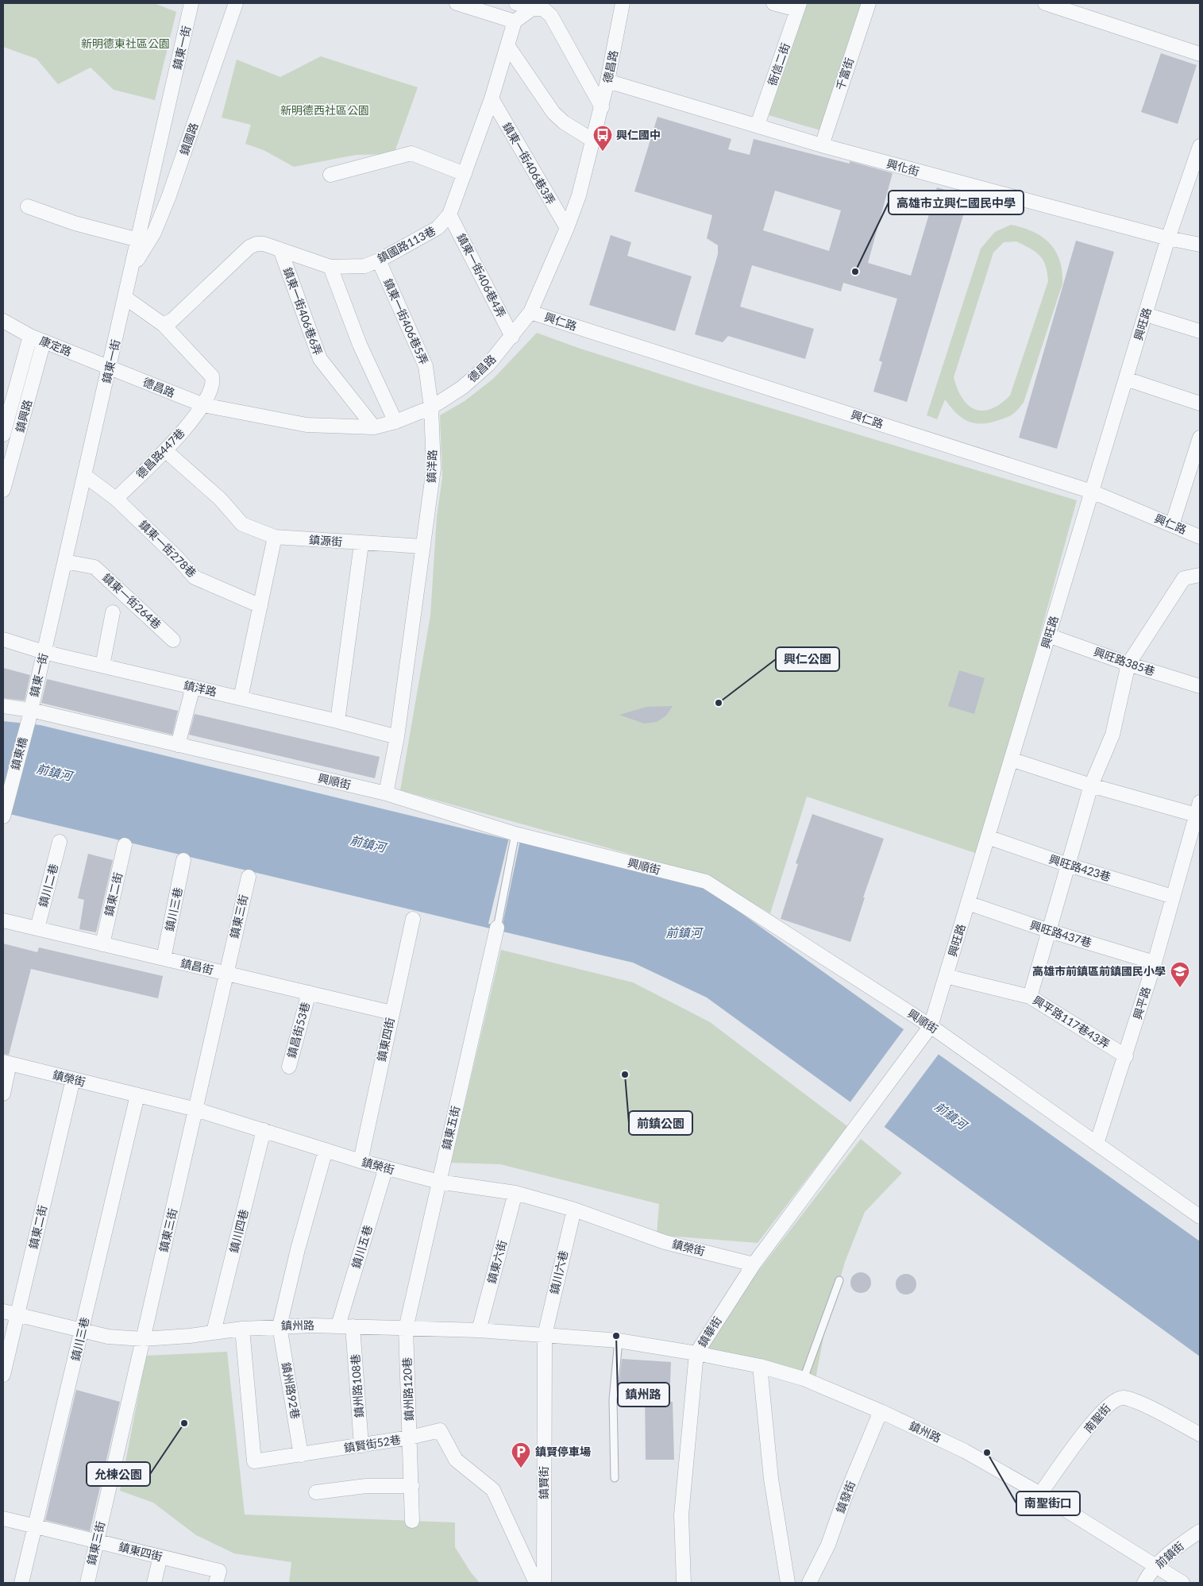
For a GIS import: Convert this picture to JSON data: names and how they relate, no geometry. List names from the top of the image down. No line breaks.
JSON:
{"streets":{"street":["鎮東一街","衙信二街","德昌路","千富街","鎮國路","鎮東一街406巷3弄","興化街","鎮國路113巷","鎮東一街406巷4弄","鎮東一街406巷6弄","鎮東一街406巷5弄","興仁路","興旺路","康定路","鎮興路","德昌路447巷","鎮洋路","鎮源街","鎮東一街278巷","鎮東一街264巷","興旺路385巷","鎮東橋","興順街","興旺路423巷","鎮川二巷","鎮東二街","鎮川三巷","鎮東三街","興旺路437巷","鎮昌街","興平路","興平路117巷43弄","鎮昌街53巷","鎮東四街","鎮榮街","鎮東五街","鎮川四巷","鎮川五巷","鎮東六街","鎮川六巷","鎮州路","鎮華街","鎮州路108巷","鎮州路120巷","鎮州路92巷","南聖街","鎮賢街52巷","鎮賢街","鎮發街","前鎮街"]},"crossings":[["鎮東一街","德昌路"],["鎮東一街","鎮國路"],["鎮東一街","康定路"],["鎮東一街","鎮洋路"],["鎮東一街","鎮東一街278巷"],["鎮東一街","鎮東一街264巷"],["鎮東一街","鎮東橋"],["鎮東一街","興順街"],["衙信二街","興化街"],["德昌路","鎮東一街406巷3弄"],["德昌路","興化街"],["德昌路","鎮東一街406巷4弄"],["德昌路","鎮東一街406巷6弄"],["德昌路","鎮東一街406巷5弄"],["德昌路","興仁路"],["德昌路","康定路"],["德昌路","德昌路447巷"],["德昌路","鎮洋路"],["千富街","興化街"],["鎮東一街406巷3弄","鎮國路113巷"],["興化街","興旺路"],["鎮國路113巷","鎮東一街406巷4弄"],["鎮國路113巷","鎮東一街406巷6弄"],["鎮國路113巷","鎮東一街406巷5弄"],["鎮國路113巷","德昌路447巷"],["鎮東一街406巷5弄","鎮洋路"],["興仁路","興旺路"],["興旺路","興旺路385巷"],["興旺路","興順街"],["興旺路","興旺路423巷"],["興旺路","興旺路437巷"],["興旺路","興平路117巷43弄"],["興旺路","鎮華街"],["康定路","鎮興路"],["德昌路447巷","鎮源街"],["德昌路447巷","鎮東一街278巷"],["鎮洋路","鎮源街"],["鎮洋路","興順街"],["鎮東橋","興順街"],["興順街","興平路"],["興旺路423巷","興平路"],["鎮川二巷","鎮昌街"],["鎮東二街","鎮昌街"],["鎮東二街","鎮榮街"],["鎮東二街","鎮州路"],["鎮川三巷","鎮昌街"],["鎮川三巷","鎮東四街"],["鎮川三巷","鎮榮街"],["鎮川三巷","鎮州路"],["鎮東三街","鎮昌街"],["鎮東三街","鎮東四街"],["鎮東三街","鎮榮街"],["鎮東三街","鎮州路"],["興旺路437巷","興平路"],["鎮昌街","鎮昌街53巷"],["鎮昌街","鎮東四街"],["興平路","興平路117巷43弄"],["鎮東四街","鎮榮街"],["鎮榮街","鎮東五街"],["鎮榮街","鎮川四巷"],["鎮榮街","鎮川五巷"],["鎮榮街","鎮東六街"],["鎮榮街","鎮川六巷"],["鎮榮街","鎮華街"],["鎮東五街","鎮州路"],["鎮東五街","鎮州路120巷"],["鎮川四巷","鎮州路"],["鎮川五巷","鎮州路"],["鎮東六街","鎮州路"],["鎮川六巷","鎮州路"],["鎮川六巷","鎮賢街"],["鎮州路","鎮華街"],["鎮州路","鎮州路108巷"],["鎮州路","鎮州路120巷"],["鎮州路","鎮州路92巷"],["鎮州路","南聖街"],["鎮州路","鎮賢街52巷"],["鎮州路","鎮賢街"],["鎮州路","鎮發街"],["鎮州路","前鎮街"],["鎮州路108巷","鎮賢街52巷"],["鎮州路120巷","鎮賢街52巷"],["鎮州路92巷","鎮賢街52巷"]],"water":["前鎮河"],"parks":["新明德東社區公園","新明德西社區公園"],"places":{"bus stop":["興仁國中"],"other":["高雄市立興仁國民中學","興仁公園","前鎮公園","鎮州路","允棟公園","南聖街口"],"school or university":["高雄市前鎮區前鎮國民小學"],"parking":["鎮賢停車場"]}}
